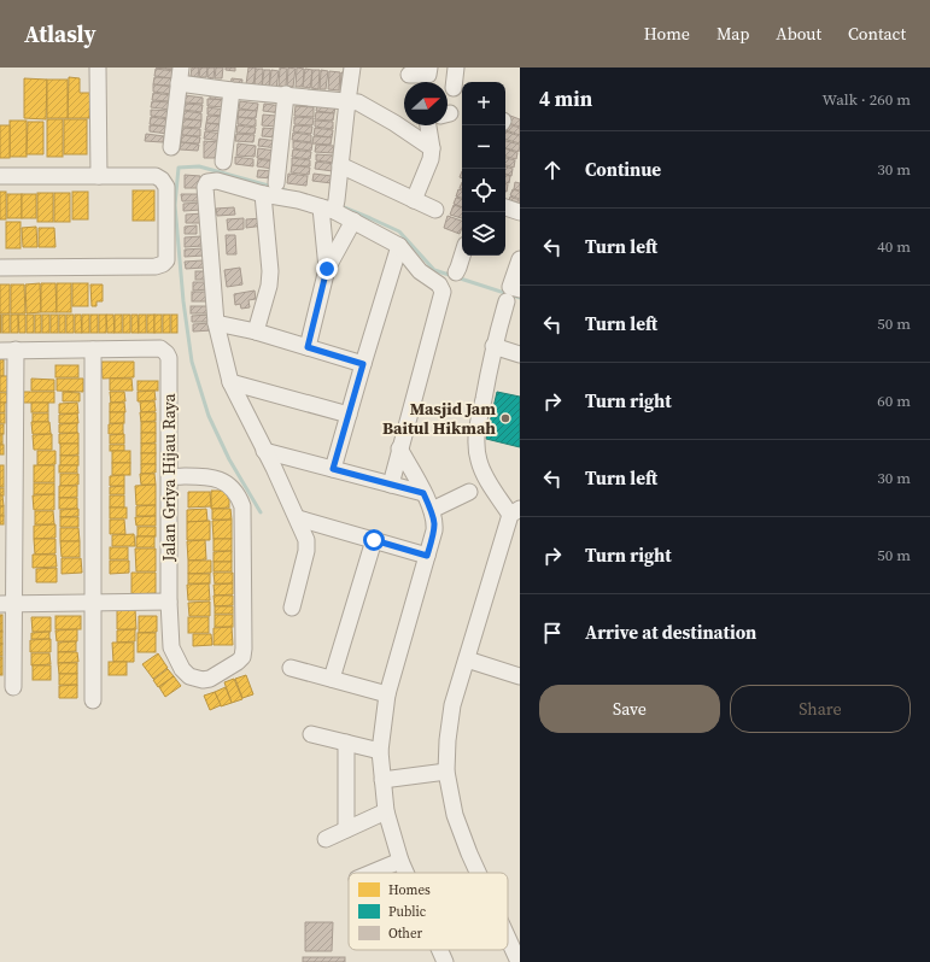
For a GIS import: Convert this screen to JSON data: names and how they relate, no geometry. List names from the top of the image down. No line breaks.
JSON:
{"streets":{"street":["Jalan Griya Hijau Raya"]},"places":["Masjid Jam Baitul Hikmah"],"legend":["Homes","Public","Other"],"north":"right","page":{"header":"Atlasly","nav":["Home","Map","About","Contact"],"heading":["4 min","Walk · 260 m"],"map_buttons":["+","−"],"list":[["Continue","30 m"],["Turn left","40 m"],["Turn left","50 m"],["Turn right","60 m"],["Turn left","30 m"],["Turn right","50 m"],"Arrive at destination"],"buttons":["Save","Share"]}}
